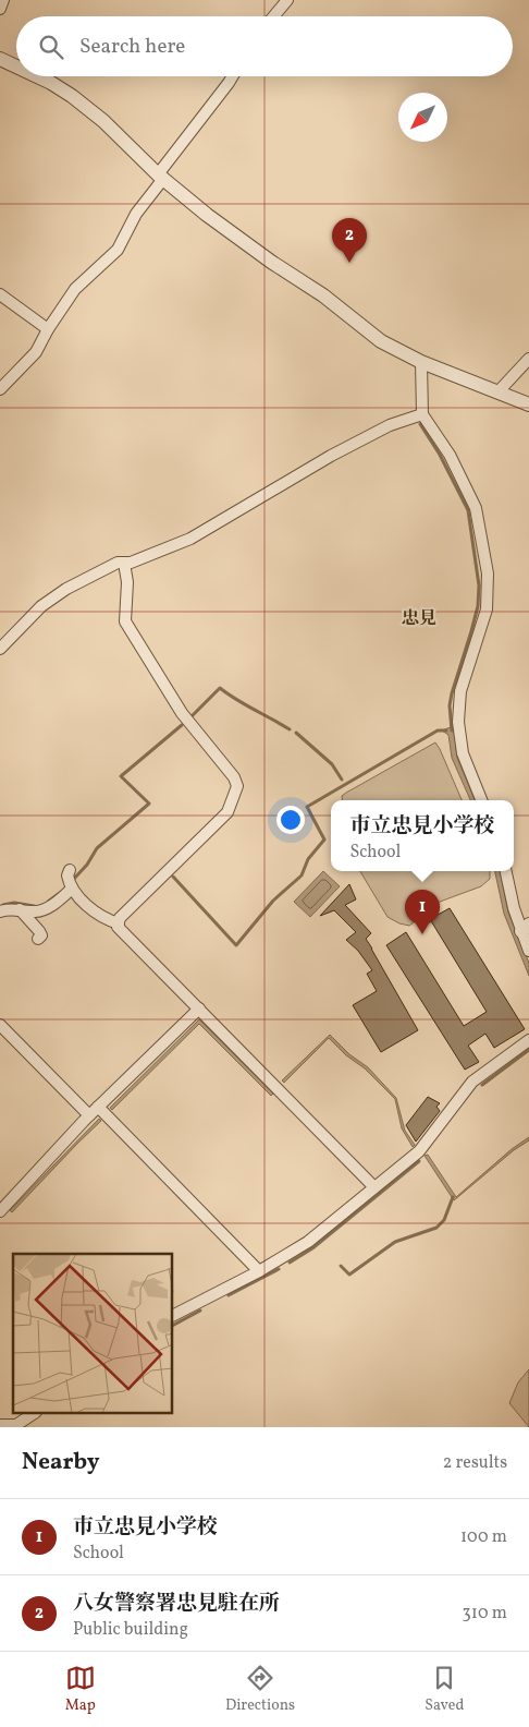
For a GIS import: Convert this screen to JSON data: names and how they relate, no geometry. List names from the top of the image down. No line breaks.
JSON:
{"districts":["忠見"],"north":"bottom left","page":{"search":"Search here","pins":["2","1"],"popup":["市立忠見小学校","School"],"heading":["Nearby","2 results"],"list":[{"mark":"1","name":"市立忠見小学校","note":"School","value":"100 m"},{"mark":"2","name":"八女警察署忠見駐在所","note":"Public building","value":"310 m"}],"nav":["Map","Directions","Saved"]}}
